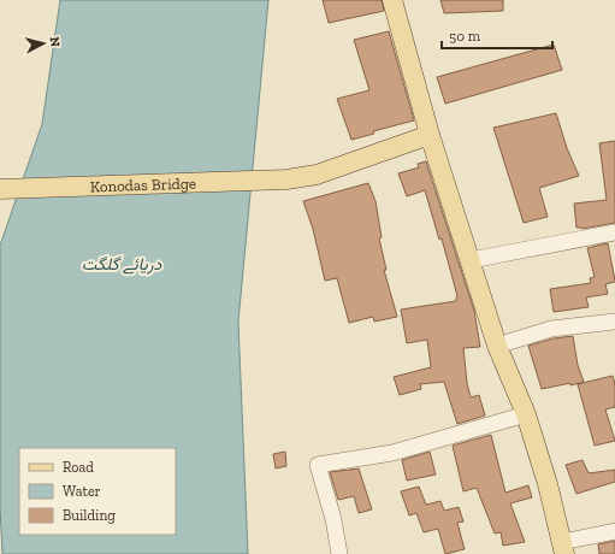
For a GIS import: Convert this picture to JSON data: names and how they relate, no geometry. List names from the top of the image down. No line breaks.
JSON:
{"streets":{"main road":["Konodas Bridge"]},"water":["دریائے گلگت"],"legend":["Road","Water","Building"],"scale_bar":"50 m","north":"right"}
